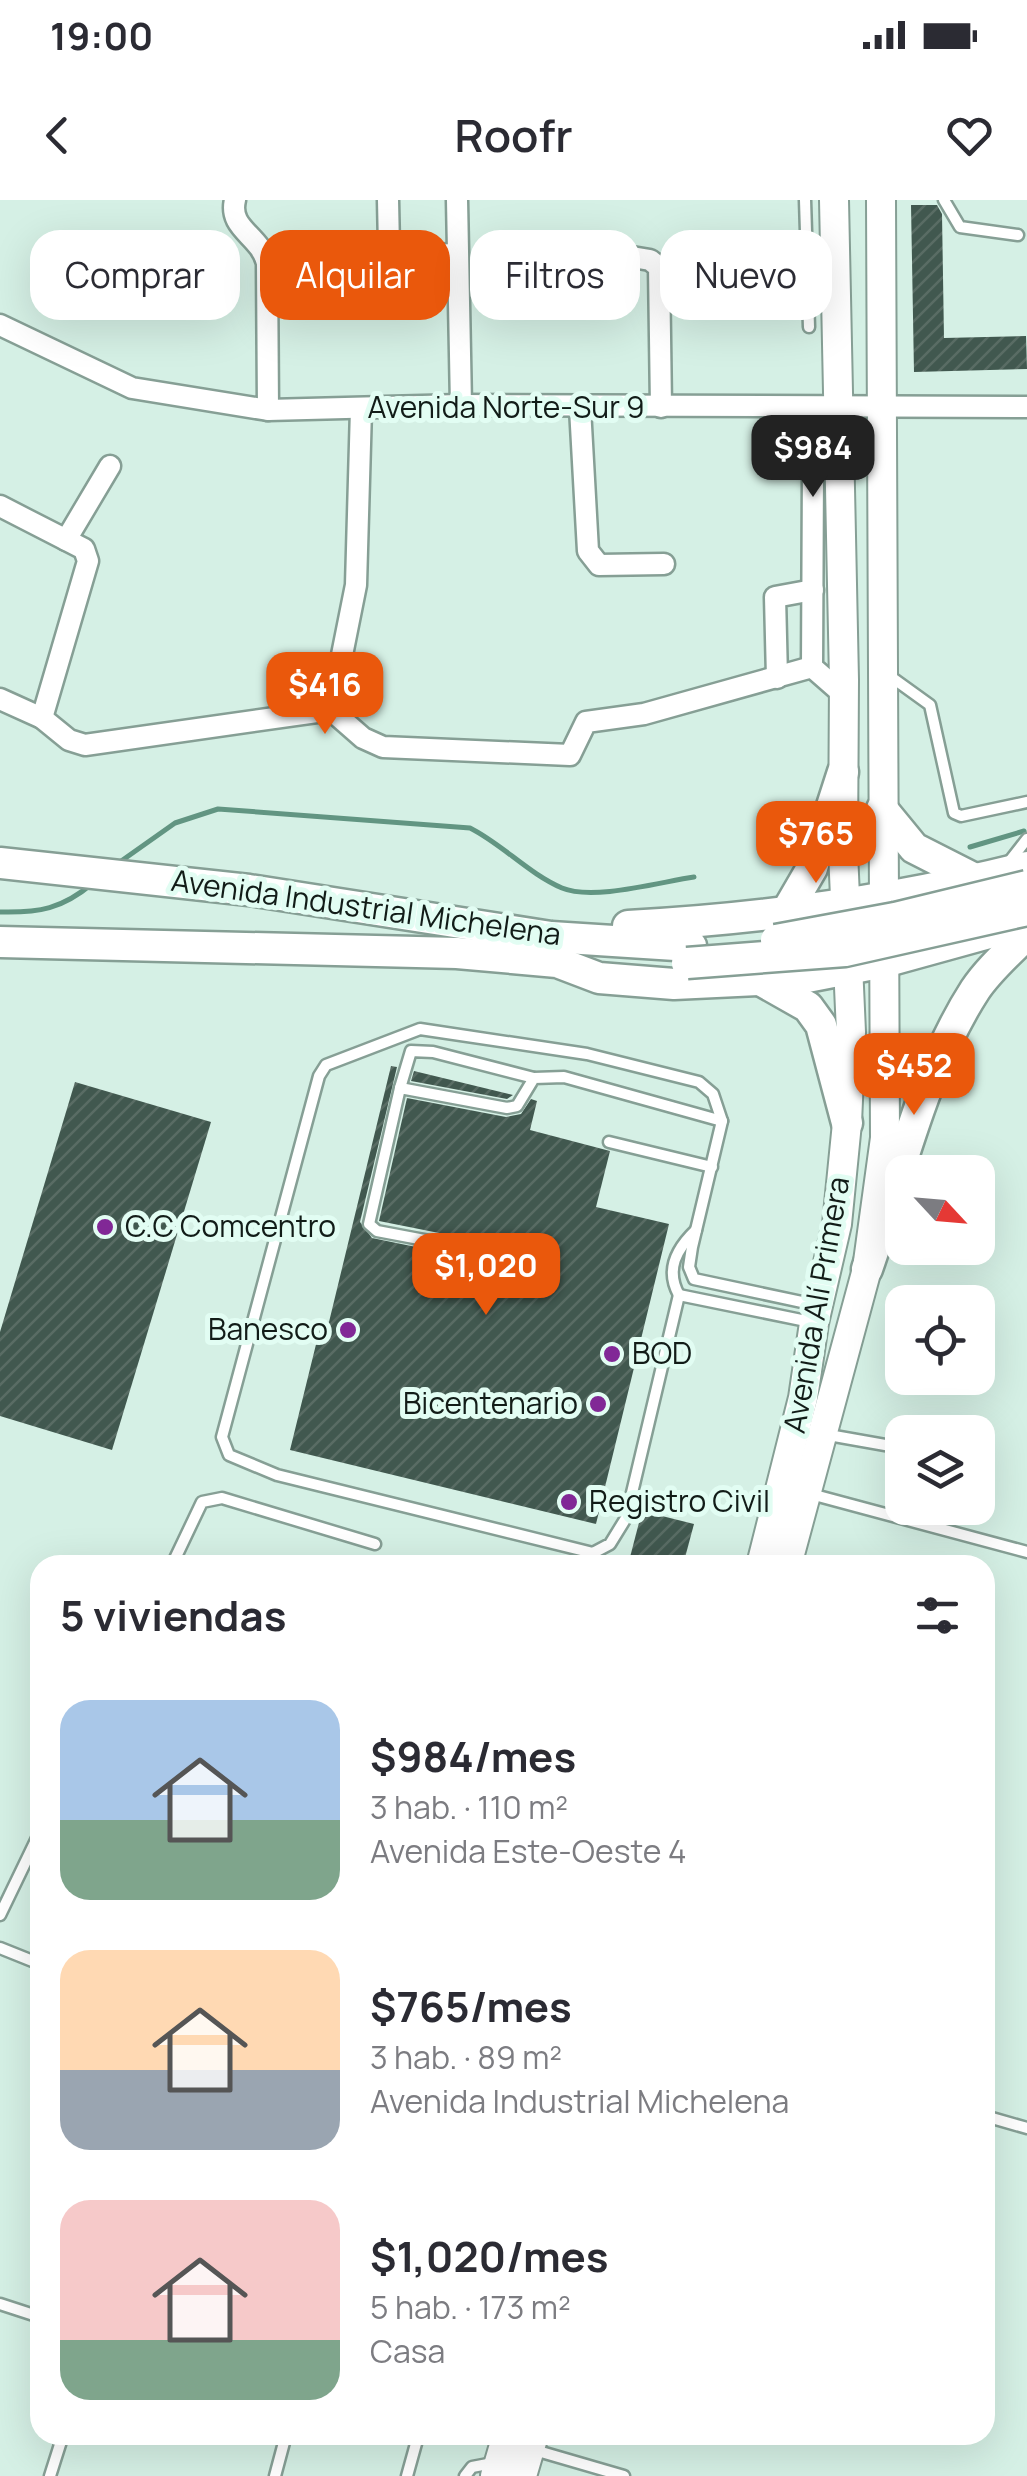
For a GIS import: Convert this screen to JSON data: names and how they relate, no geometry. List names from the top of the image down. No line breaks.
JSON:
{"streets":{"main road":["Avenida Industrial Michelena","Avenida Alí Primera"],"street":["Avenida Norte-Sur 9"]},"crossings":[["Avenida Norte-Sur 9","Avenida Alí Primera"],["Avenida Industrial Michelena","Avenida Alí Primera"]],"places":["C.C Comcentro","Banesco","BOD","Bicentenario","Registro Civil"],"north":"bottom right","page":{"status":"19:00","header":"Roofr","chip":["Comprar","Alquilar","Filtros","Nuevo"],"price":["$984","$416","$765","$452","$1,020"],"heading":"5 viviendas","list":[{"name":"$984/mes","note":"3 hab. · 110 m² · Avenida Este-Oeste 4"},{"name":"$765/mes","note":"3 hab. · 89 m² · Avenida Industrial Michelena"},{"name":"$1,020/mes","note":"5 hab. · 173 m² · Casa"}]}}
